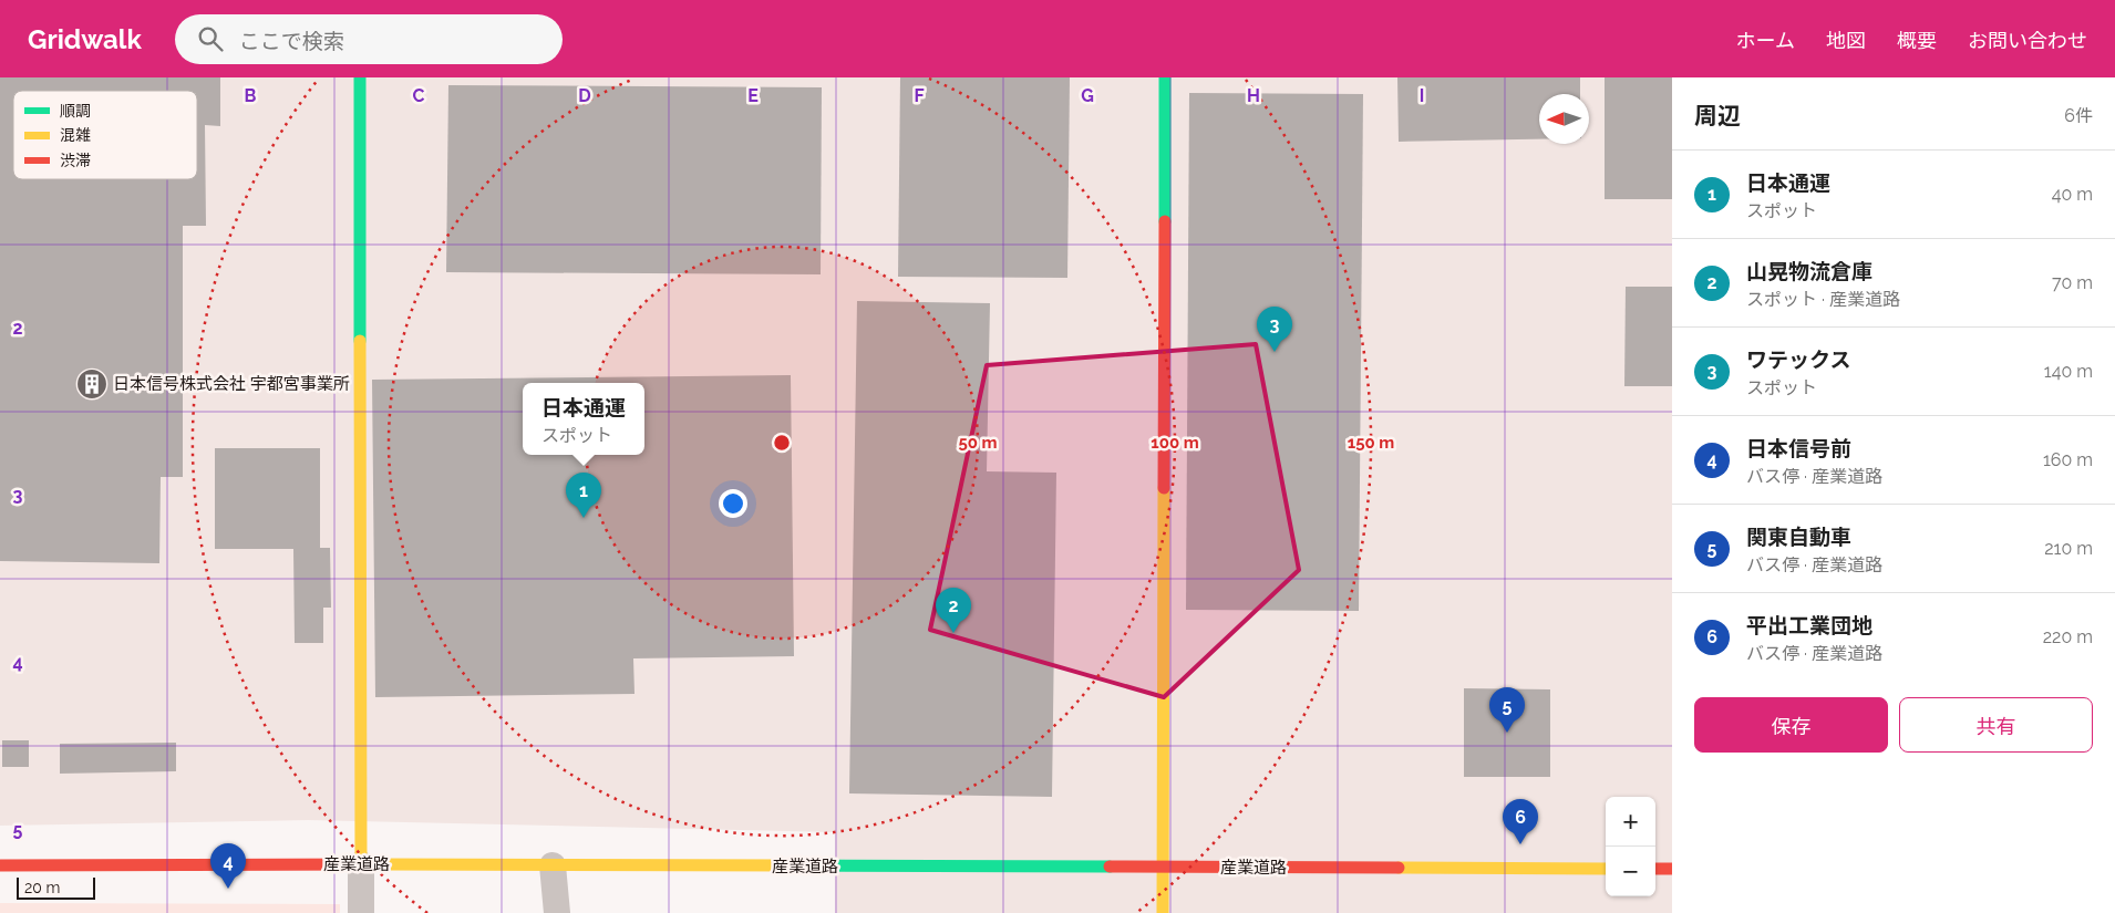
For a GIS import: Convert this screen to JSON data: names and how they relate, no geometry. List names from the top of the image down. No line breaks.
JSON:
{"streets":{"street":["産業道路"]},"places":{"building":["日本信号株式会社 宇都宮事業所"]},"legend":["順調","混雑","渋滞"],"scale_bar":"20 m","north":"left","page":{"header":"Gridwalk","search":"ここで検索","nav":["ホーム","地図","概要","お問い合わせ"],"heading":["周辺","6件"],"list":[{"mark":"1","name":"日本通運","note":"スポット","value":"40 m"},{"mark":"2","name":"山晃物流倉庫","note":"スポット · 産業道路","value":"70 m"},{"mark":"3","name":"ワテックス","note":"スポット","value":"140 m"},{"mark":"4","name":"日本信号前","note":"バス停 · 産業道路","value":"160 m"},{"mark":"5","name":"関東自動車","note":"バス停 · 産業道路","value":"210 m"},{"mark":"6","name":"平出工業団地","note":"バス停 · 産業道路","value":"220 m"}],"pins":["3","1","2","5","6","4"],"popup":["日本通運","スポット"],"buttons":["保存","共有"],"map_buttons":["+","−"],"scale":"20 m"},"grid":{"columns":["B","C","D","E","F","G","H","I"],"rows":["2","3","4","5"]},"rings":["50 m","100 m","150 m"]}
